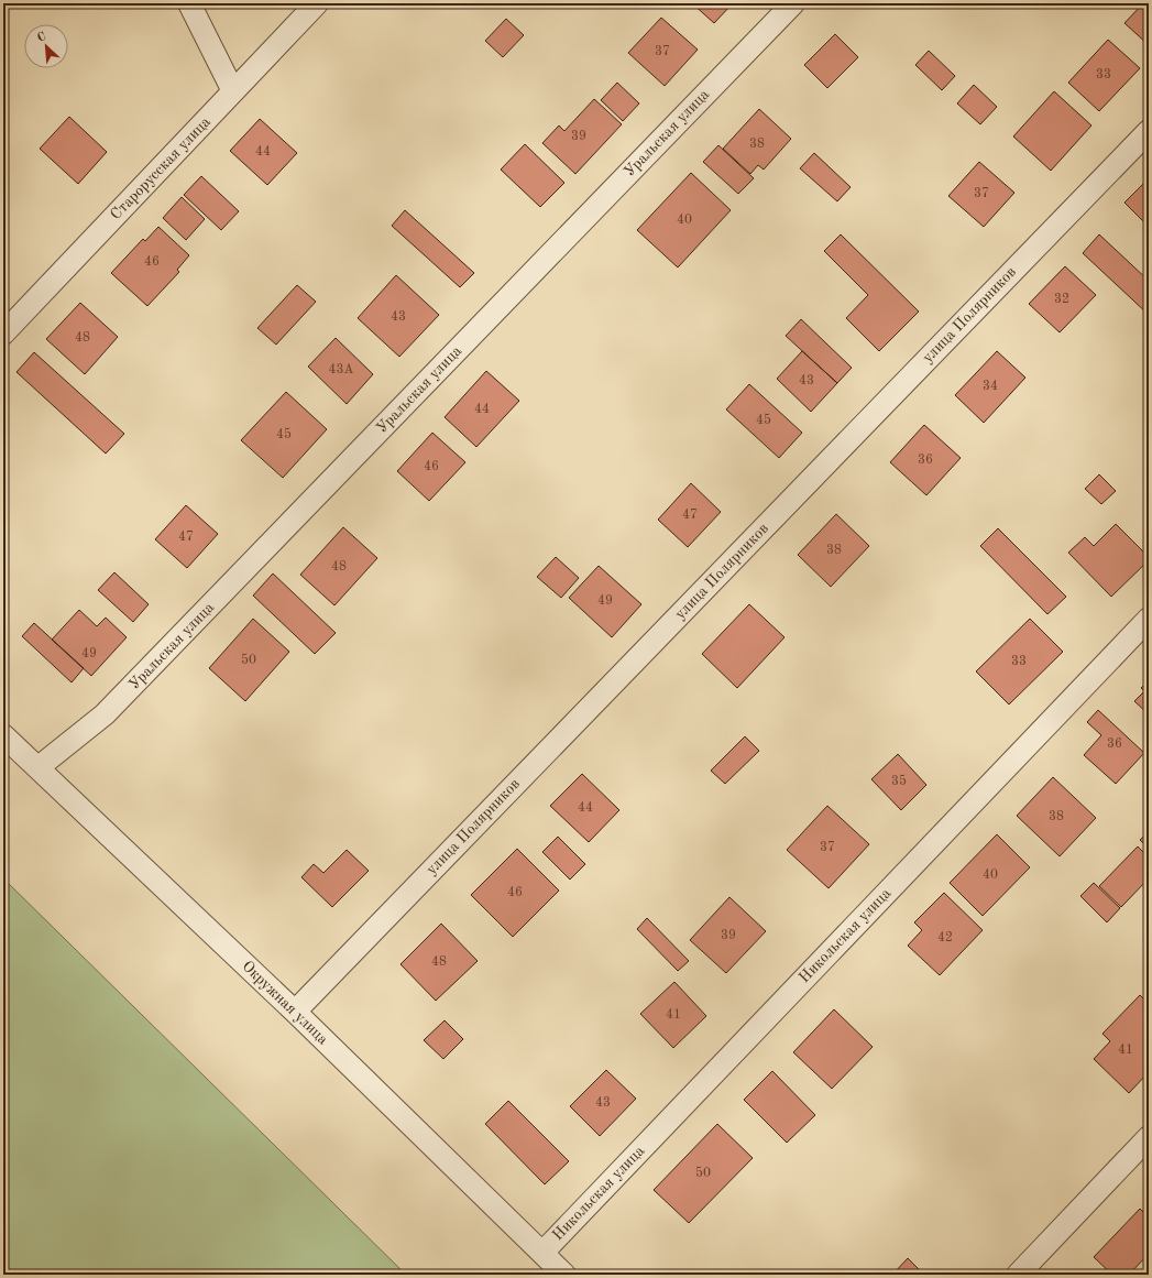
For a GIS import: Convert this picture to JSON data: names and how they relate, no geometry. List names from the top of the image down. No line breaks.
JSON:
{"streets":{"street":["Уральская улица","Старорусская улица","улица Полярников","Никольская улица","Окружная улица"]},"crossings":[["Уральская улица","Окружная улица"],["улица Полярников","Окружная улица"],["Никольская улица","Окружная улица"]],"house_numbers":["37","33","39","38","44","37","40","46","32","43","48","43А","43","34","44","45","45","36","46","47","47","38","48","49","49","50","33","36","35","44","38","37","40","46","39","42","48","41","41","43","50"],"north":"top left"}
